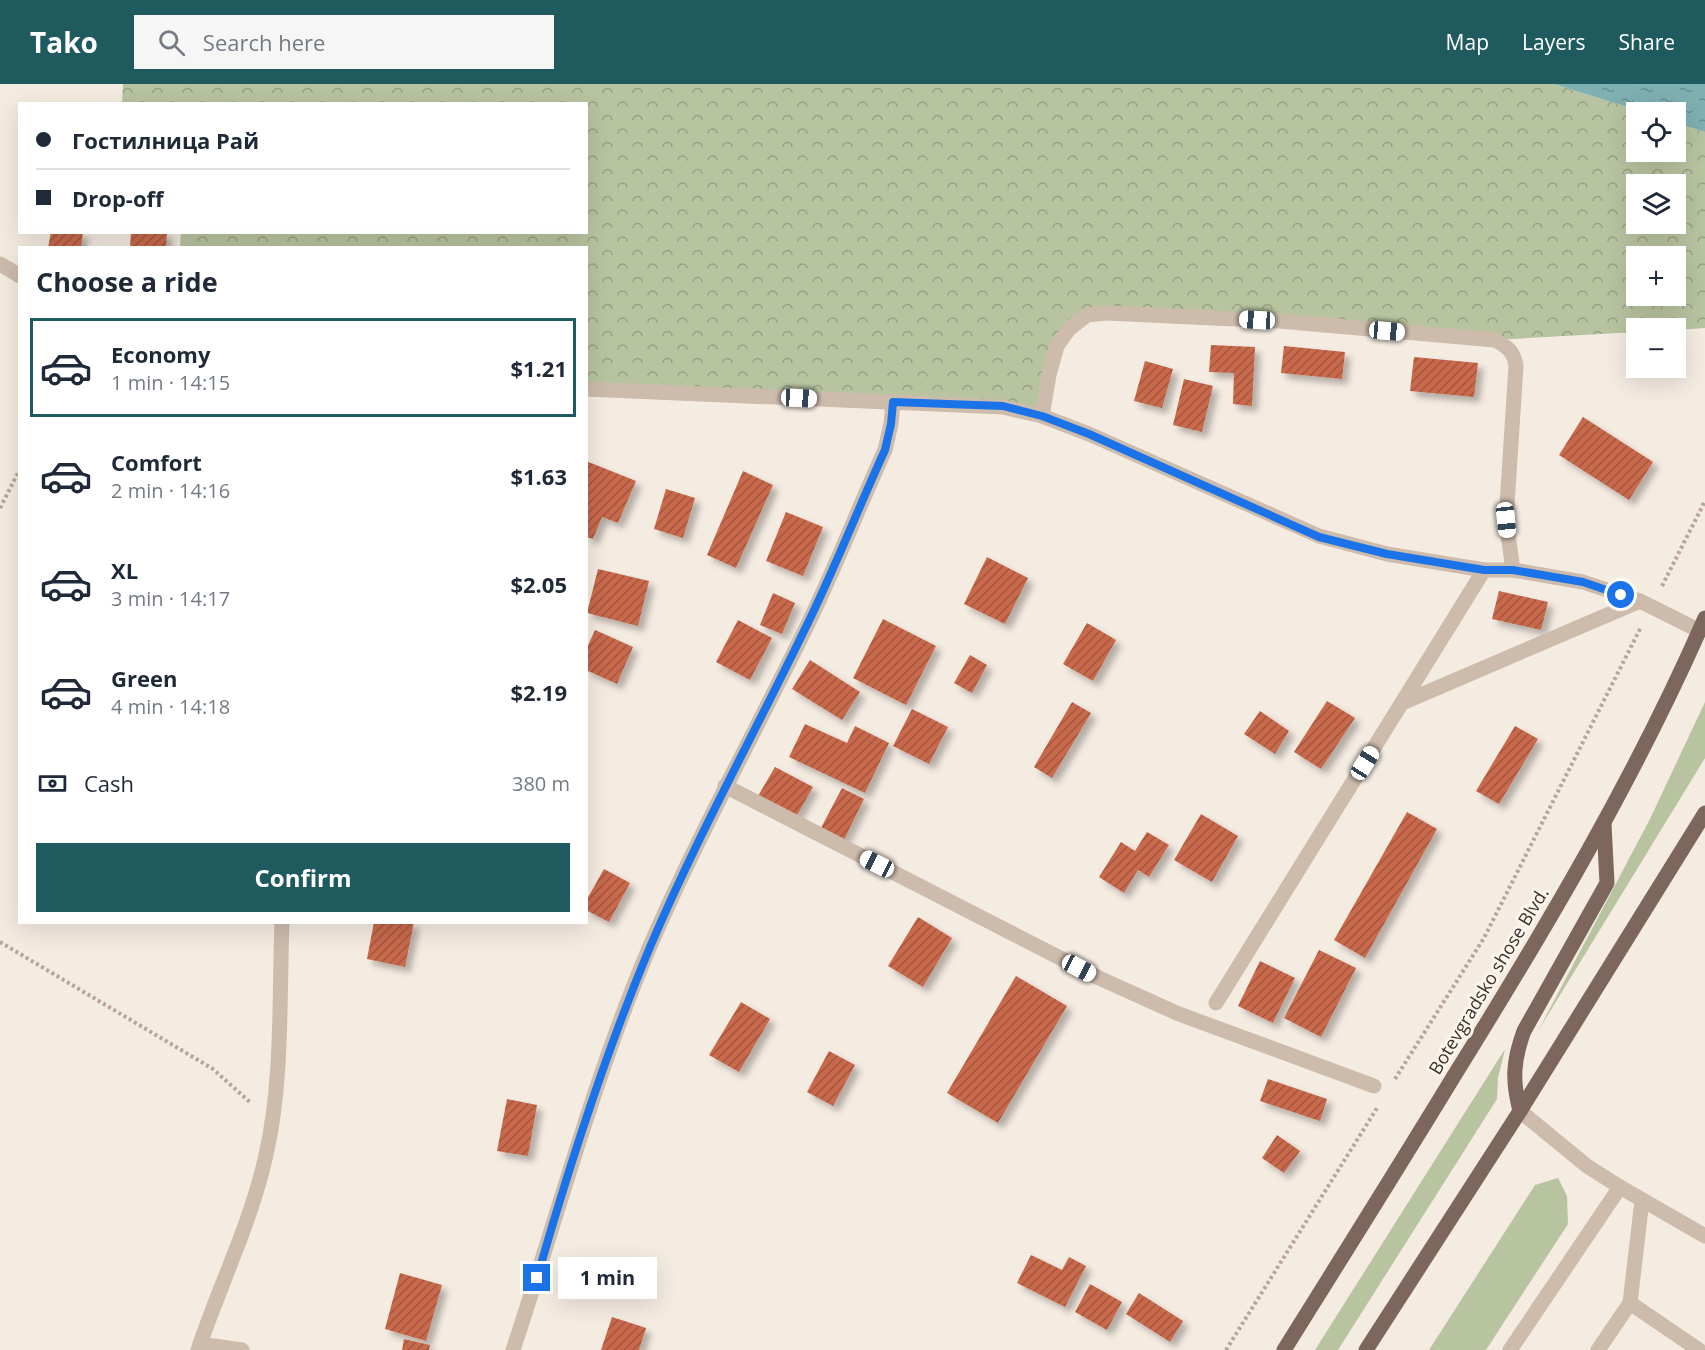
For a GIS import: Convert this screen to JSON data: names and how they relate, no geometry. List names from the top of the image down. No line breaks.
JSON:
{"streets":{"main road":["Botevgradsko shose Blvd."]},"page":{"header":"Tako","search":"Search here","nav":["Map","Layers","Share"],"map_buttons":["+","−"],"banner":["Гостилница Рай","Drop-off"],"heading":"Choose a ride","list":[{"name":"Economy","note":"1 min · 14:15","value":"$1.21"},{"name":"Comfort","note":"2 min · 14:16","value":"$1.63"},{"name":"XL","note":"3 min · 14:17","value":"$2.05"},{"name":"Green","note":"4 min · 14:18","value":"$2.19"}],"pay":["Cash","380 m"],"buttons":"Confirm","bubble":"1 min"}}
